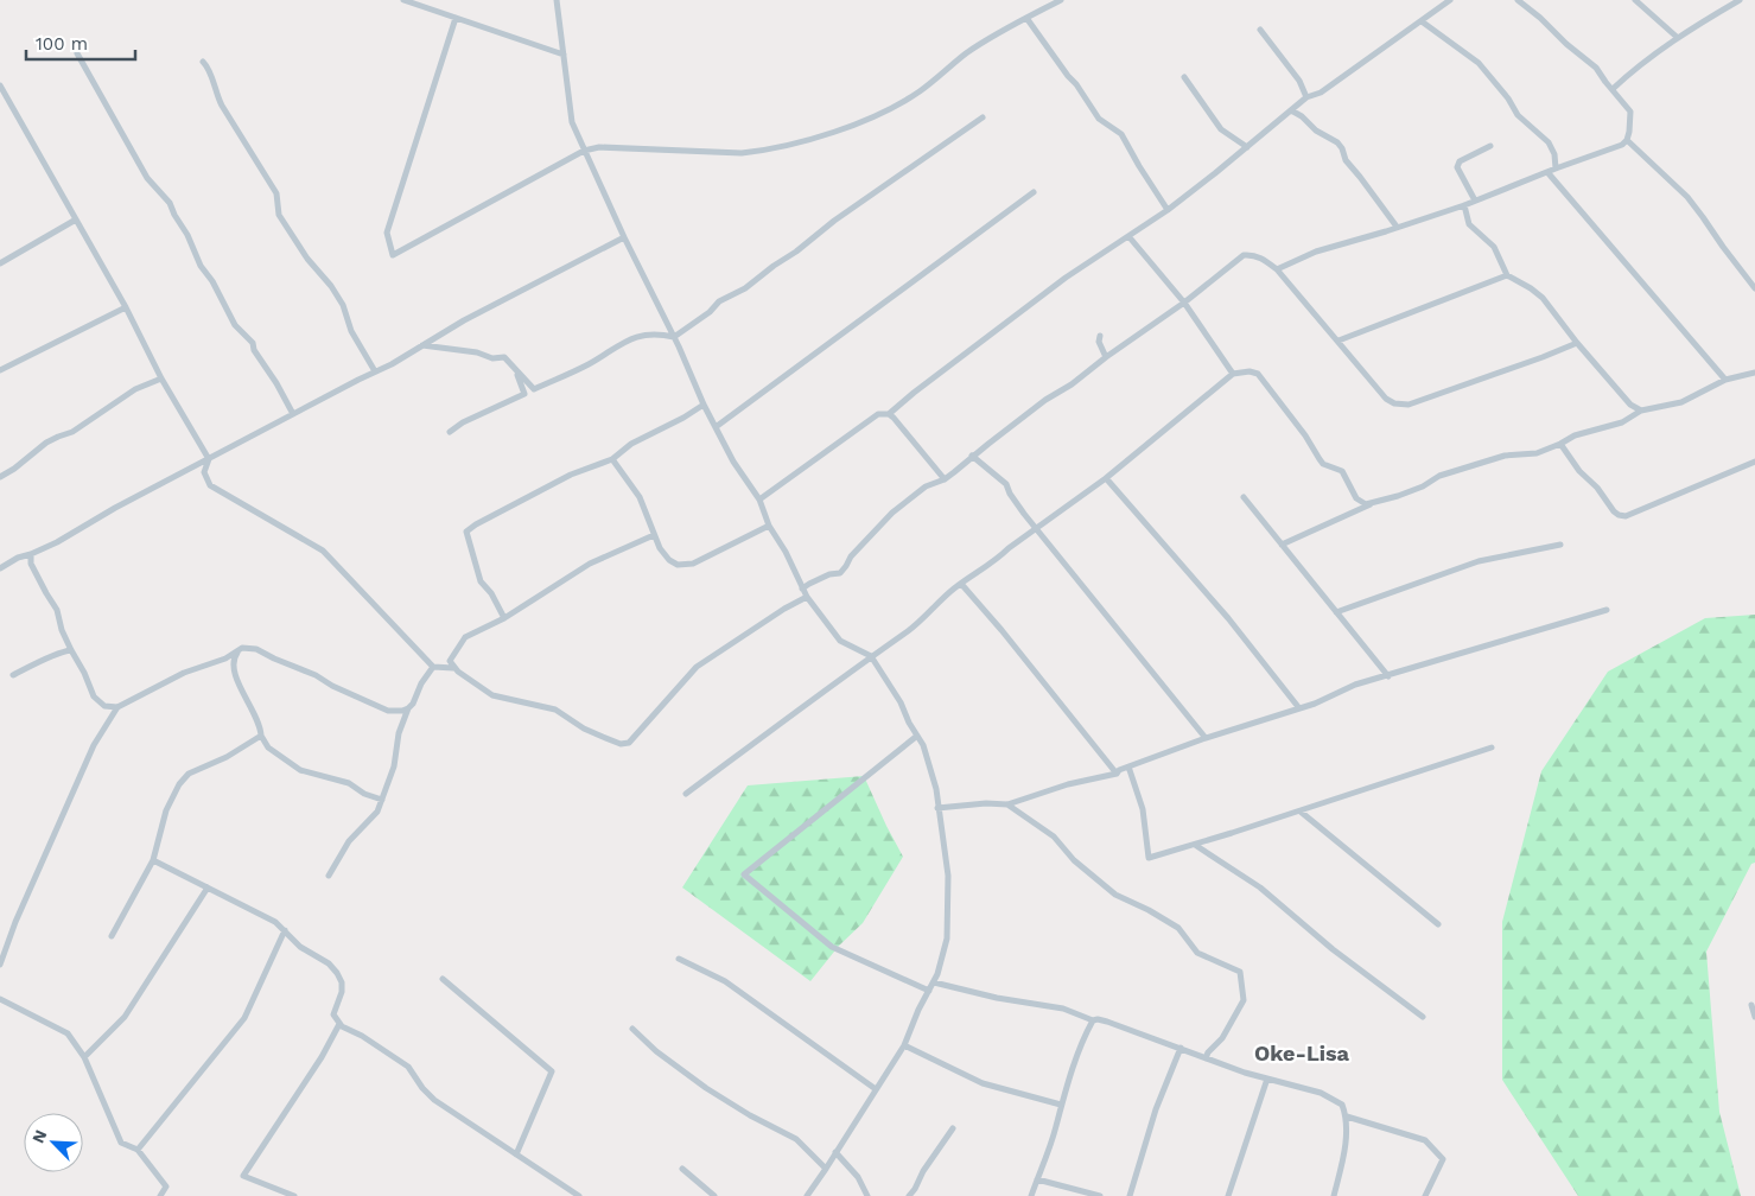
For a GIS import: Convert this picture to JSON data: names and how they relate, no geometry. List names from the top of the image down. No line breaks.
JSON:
{"districts":["Oke-Lisa"],"scale_bar":"100 m","north":"top left"}
